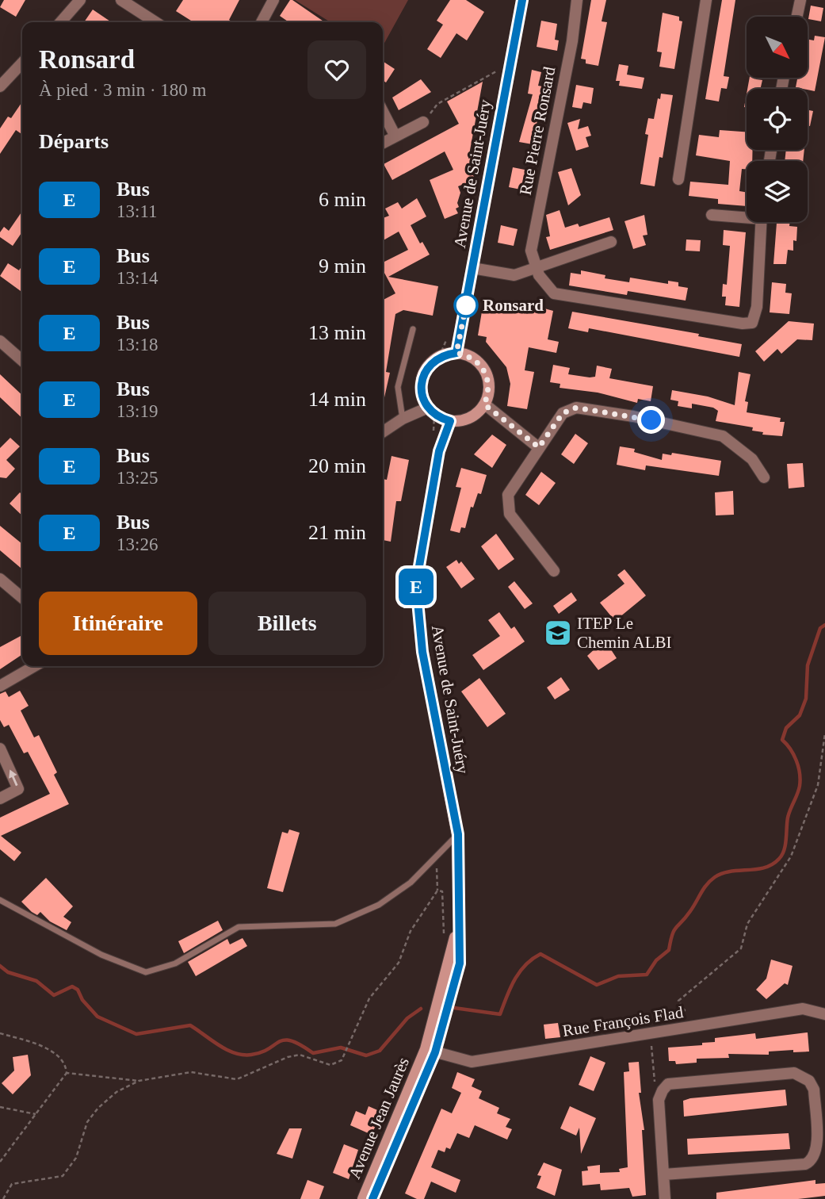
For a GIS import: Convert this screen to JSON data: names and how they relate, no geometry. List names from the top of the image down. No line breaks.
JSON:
{"streets":{"main road":["Avenue de Saint-Juéry","Avenue Jean Jaurès"],"street":["Rue Pierre Ronsard","Rue François Flad"]},"crossings":[["Avenue de Saint-Juéry","Rue François Flad"],["Avenue de Saint-Juéry","Avenue Jean Jaurès"],["Rue François Flad","Avenue Jean Jaurès"]],"places":{"other":["Ronsard"],"school or university":["ITEP Le Chemin ALBI"]},"lines":["bus line E"],"north":"bottom right","page":{"on_map":"E","heading":[["Ronsard","À pied · 3 min · 180 m"],"Départs"],"list":[{"mark":"E","name":"Bus","note":"13:11","value":"6 min"},{"mark":"E","name":"Bus","note":"13:14","value":"9 min"},{"mark":"E","name":"Bus","note":"13:18","value":"13 min"},{"mark":"E","name":"Bus","note":"13:19","value":"14 min"},{"mark":"E","name":"Bus","note":"13:25","value":"20 min"},{"mark":"E","name":"Bus","note":"13:26","value":"21 min"}],"buttons":["Itinéraire","Billets"]}}
